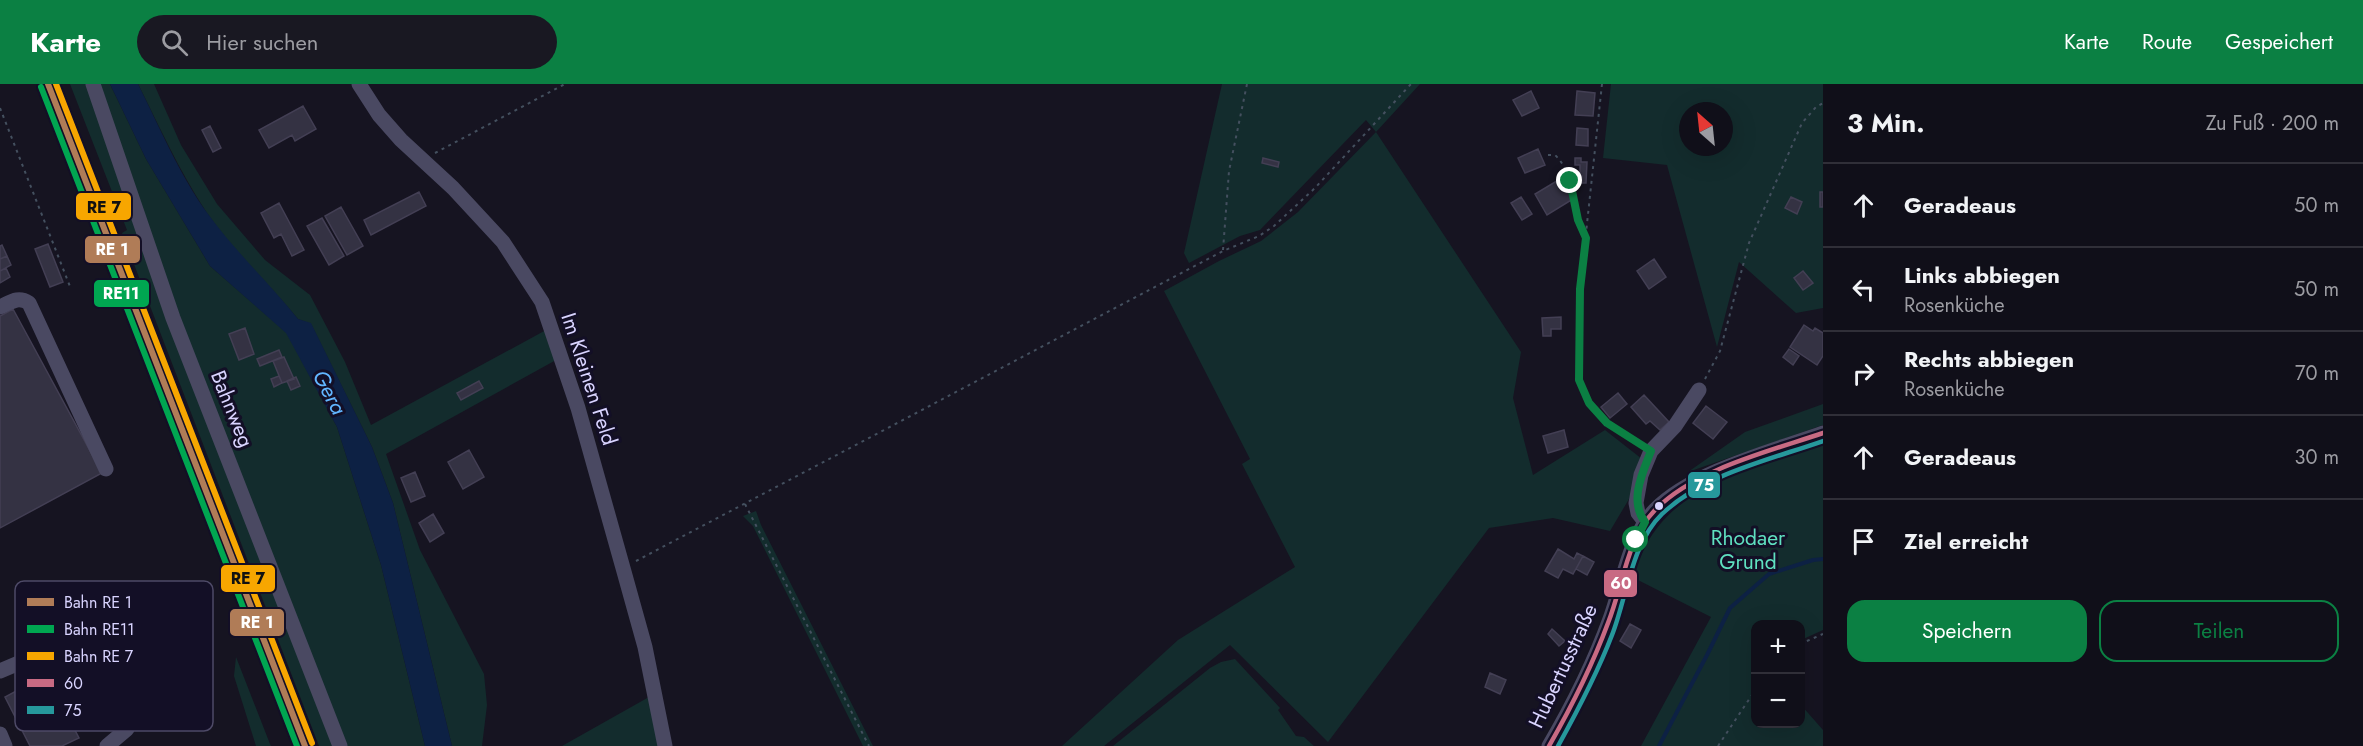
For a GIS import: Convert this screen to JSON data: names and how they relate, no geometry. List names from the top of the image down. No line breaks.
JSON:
{"streets":{"street":["Im Kleinen Feld","Bahnweg","Hubertusstraße"]},"water":["Gera"],"parks":["Rhodaer Grund"],"lines":["rail line RE11","transit line 60","transit line 75"],"legend":["Bahn RE 1","Bahn RE11","Bahn RE 7","60","75"],"north":"top left","page":{"header":"Karte","search":"Hier suchen","nav":["Karte","Route","Gespeichert"],"heading":["3 Min.","Zu Fuß · 200 m"],"list":[["Geradeaus","50 m"],["Links abbiegen","Rosenküche","50 m"],["Rechts abbiegen","Rosenküche","70 m"],["Geradeaus","30 m"],"Ziel erreicht"],"buttons":["Speichern","Teilen"],"map_buttons":["+","−"]}}
